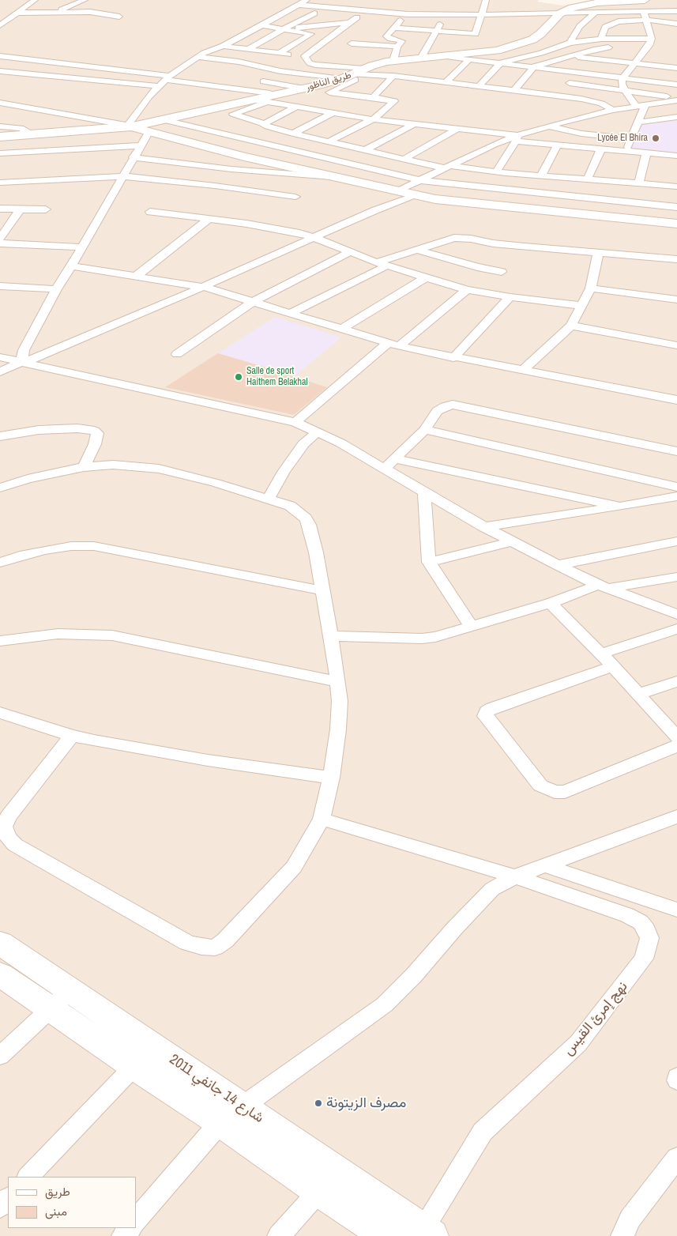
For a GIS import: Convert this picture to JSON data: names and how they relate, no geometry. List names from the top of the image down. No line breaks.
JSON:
{"streets":{"street":["طريق الناظور","نهج إمرئ القيس","شارع 14 جانفي 2011"]},"crossings":[["نهج إمرئ القيس","شارع 14 جانفي 2011"]],"places":["Lycée El Bhira","Salle de sport Haithem Belakhal","مصرف الزيتونة"],"legend":["طريق","مبنى"]}
